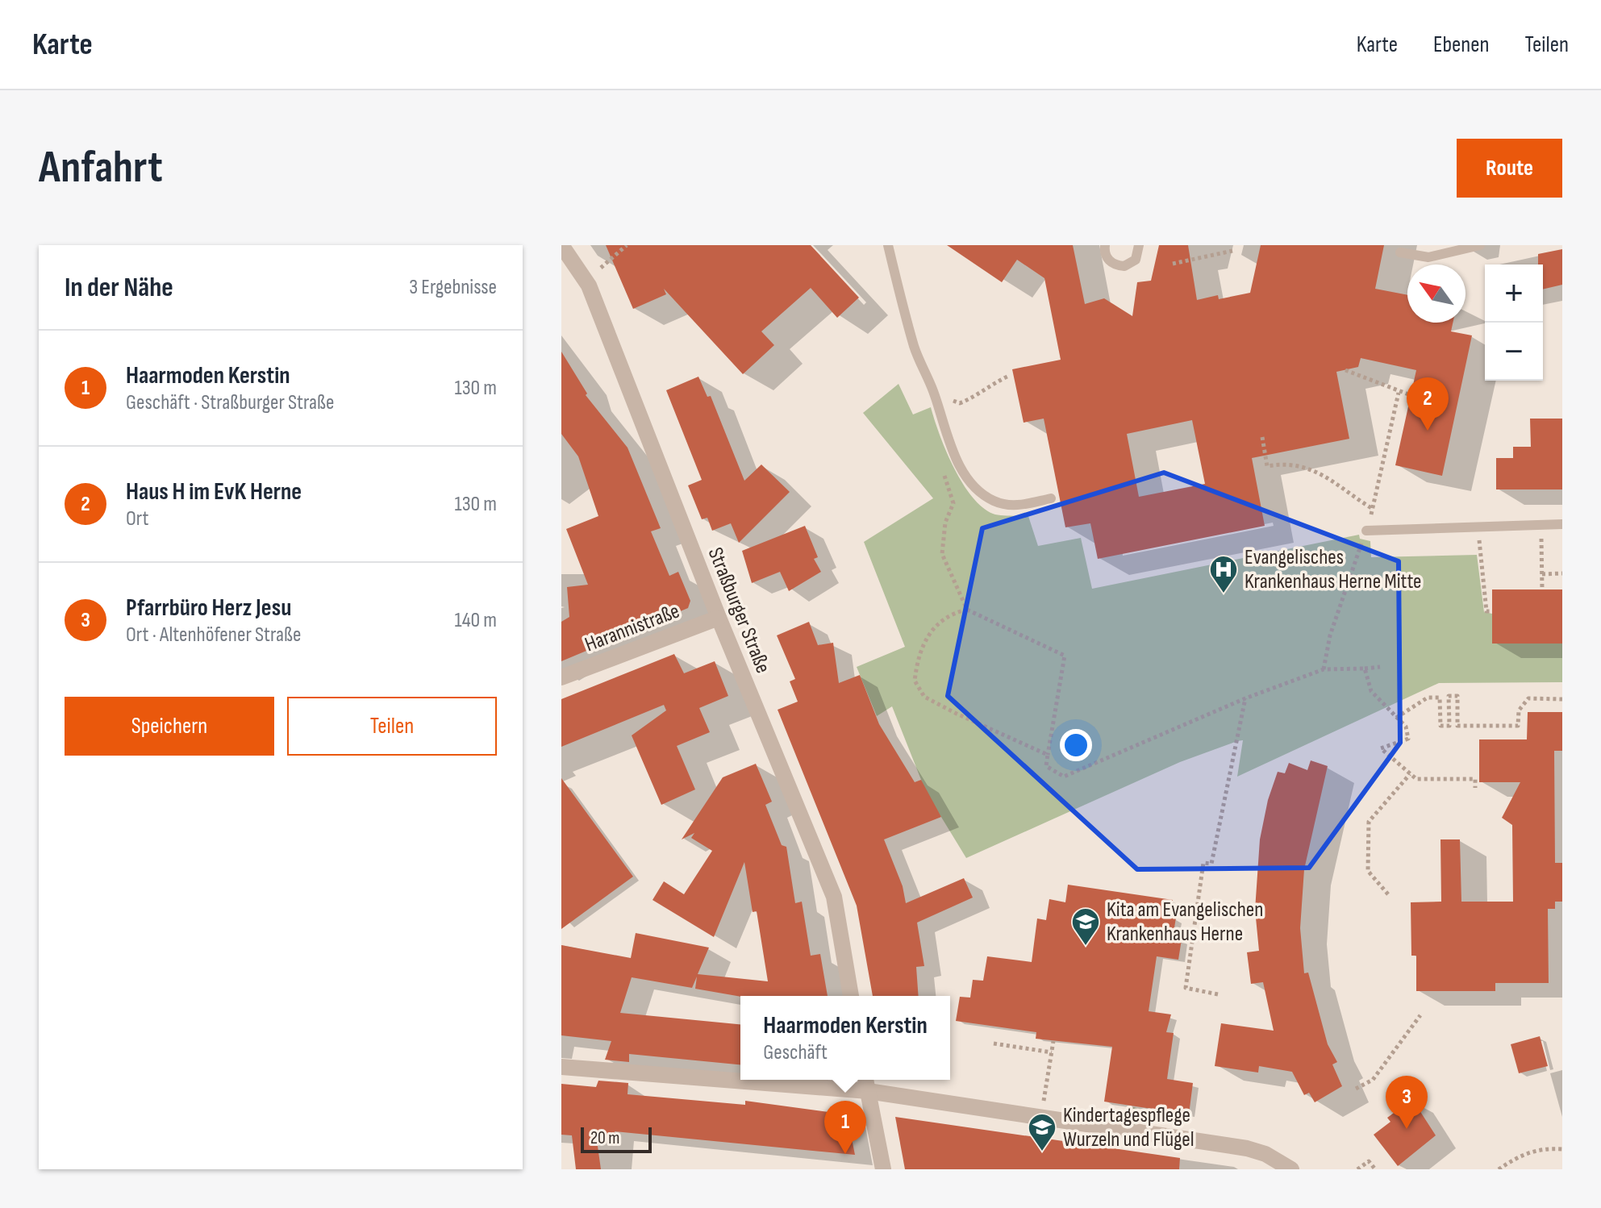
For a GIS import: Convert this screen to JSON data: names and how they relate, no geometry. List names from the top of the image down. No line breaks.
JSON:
{"streets":{"street":["Straßburger Straße","Harannistraße"]},"crossings":[["Straßburger Straße","Harannistraße"]],"places":{"hospital":["Evangelisches Krankenhaus Herne Mitte"],"school or university":["Kita am Evangelischen Krankenhaus Herne","Kindertagespflege Wurzeln und Flügel"]},"scale_bar":"20 m","north":"top left","page":{"header":"Karte","nav":["Karte","Ebenen","Teilen"],"buttons":["Route",["Speichern","Teilen"]],"title":"Anfahrt","heading":["In der Nähe","3 Ergebnisse"],"map_buttons":["+","−"],"list":[{"mark":"1","name":"Haarmoden Kerstin","note":"Geschäft · Straßburger Straße","value":"130 m"},{"mark":"2","name":"Haus H im EvK Herne","note":"Ort","value":"130 m"},{"mark":"3","name":"Pfarrbüro Herz Jesu","note":"Ort · Altenhöfener Straße","value":"140 m"}],"pins":["2","3","1"],"popup":["Haarmoden Kerstin","Geschäft"],"scale":"20 m"}}
